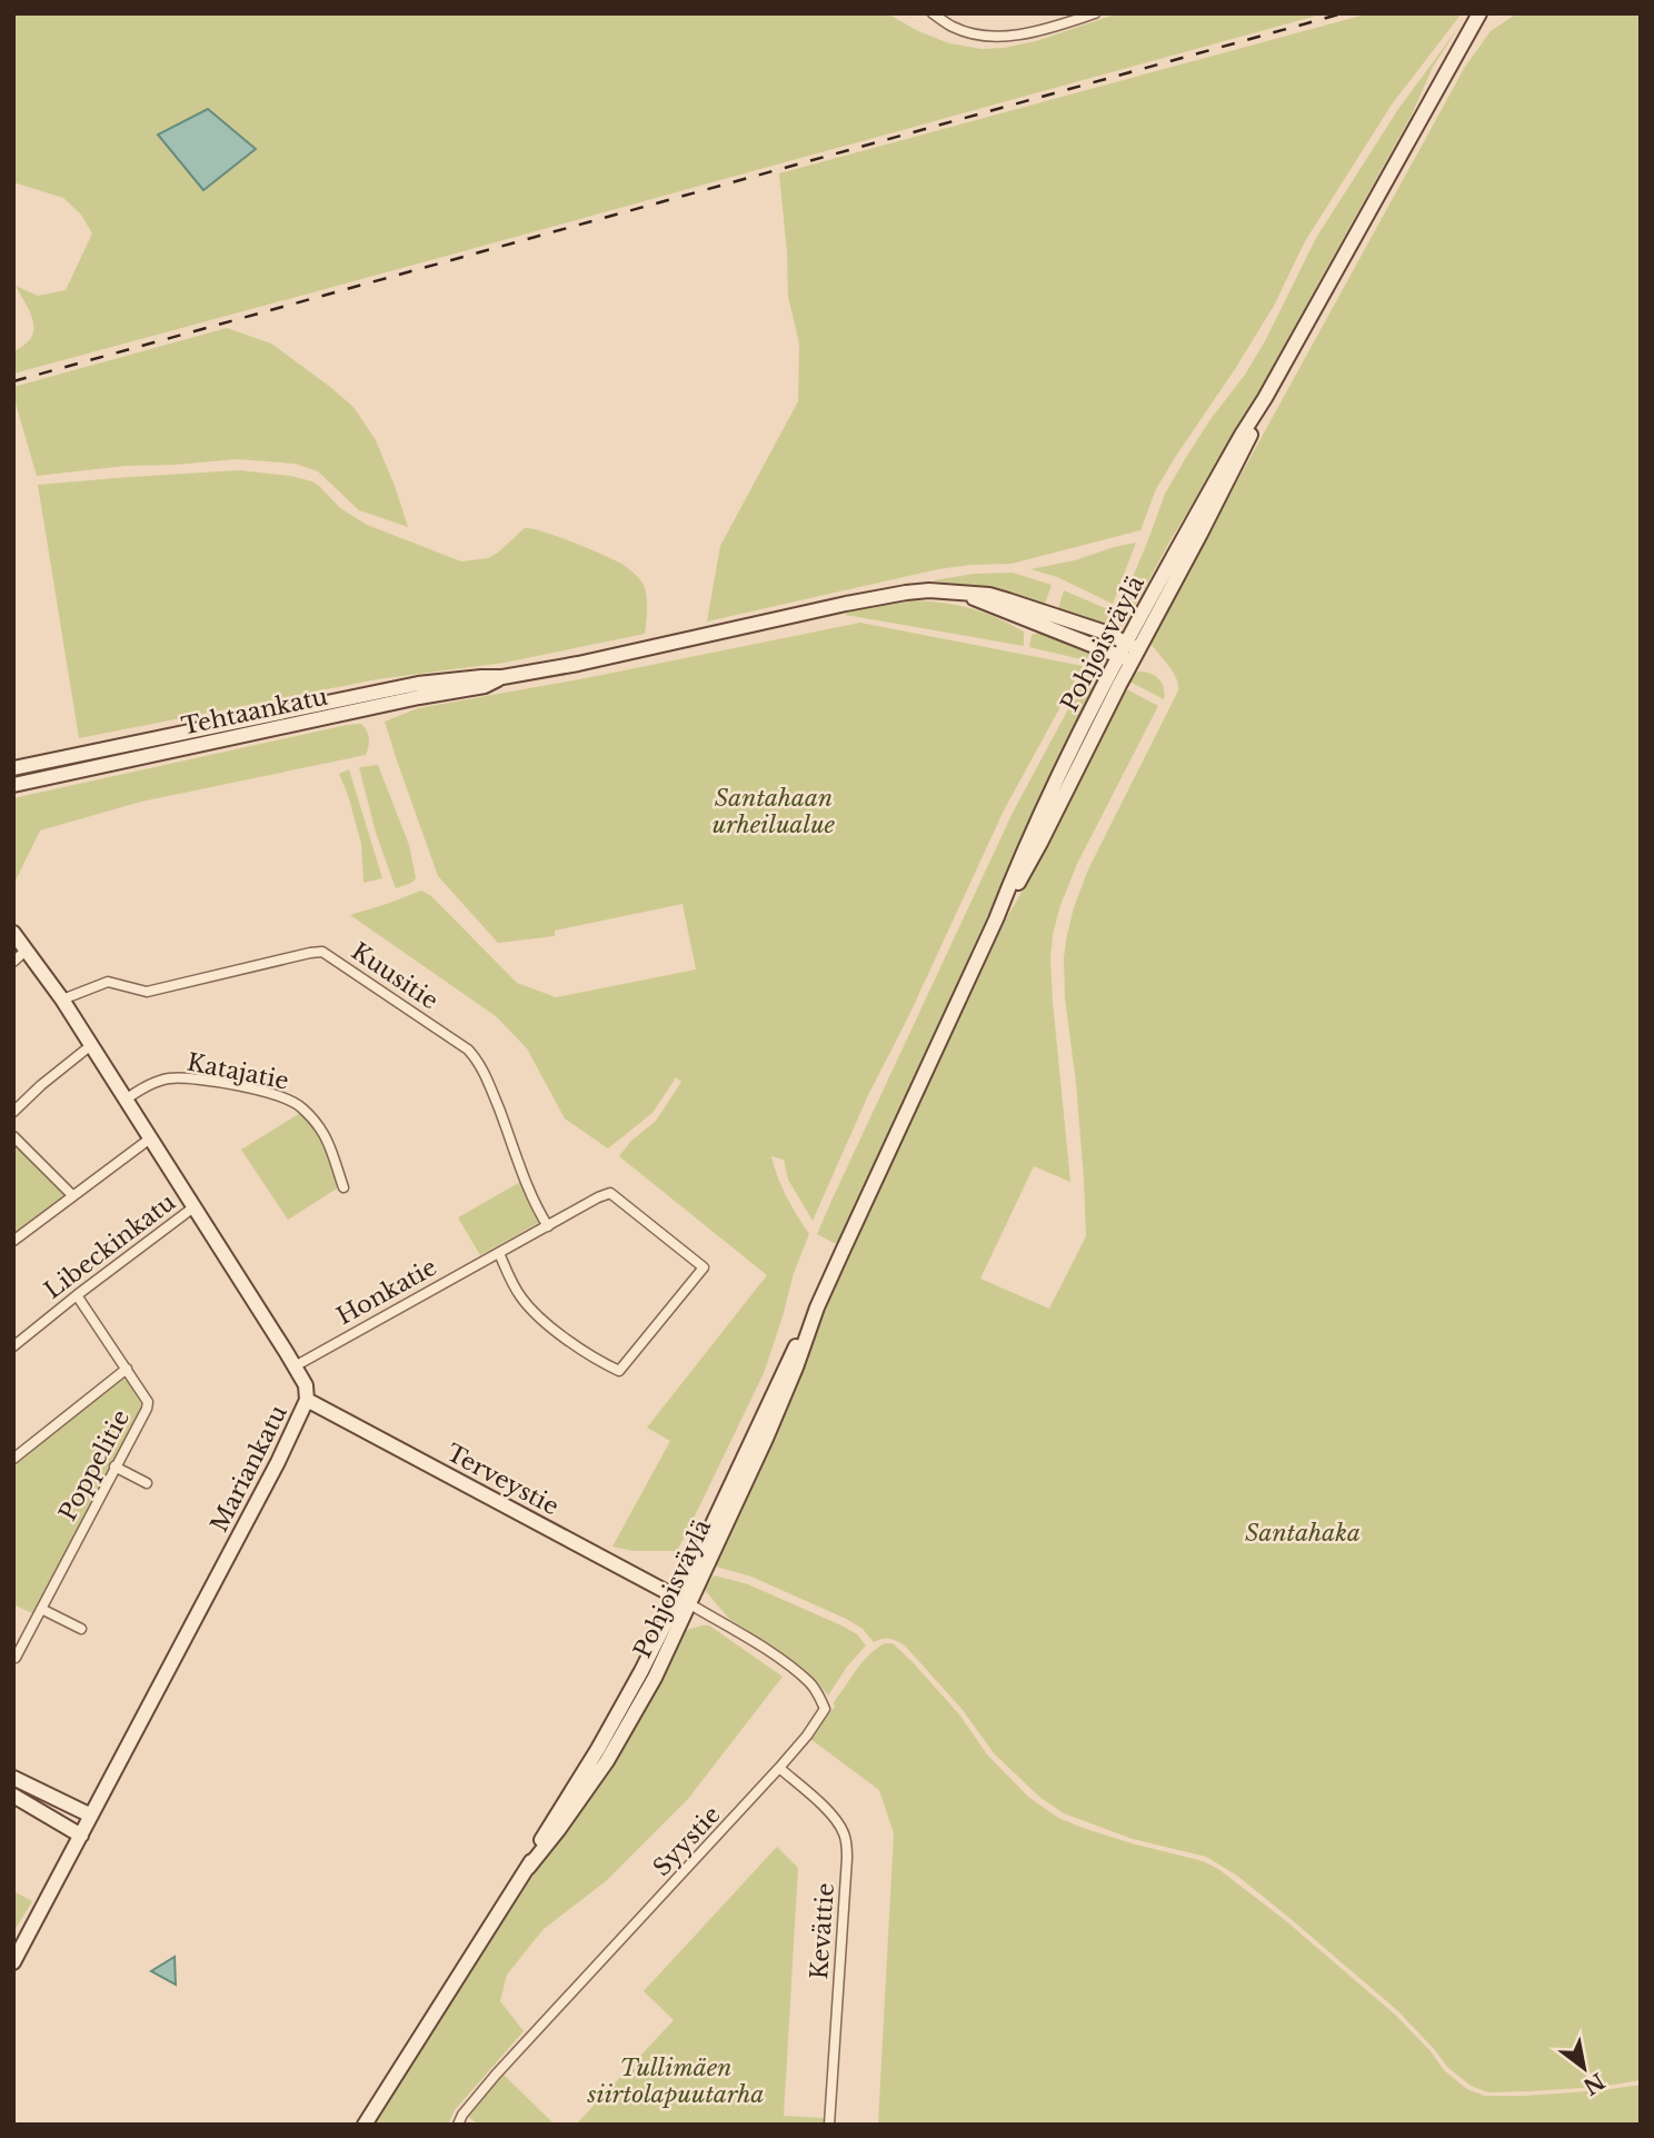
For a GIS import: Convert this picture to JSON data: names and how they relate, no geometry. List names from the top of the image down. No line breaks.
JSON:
{"streets":{"main road":["Pohjoisväylä","Tehtaankatu","Mariankatu","Terveystie"],"street":["Kuusitie","Katajatie","Libeckinkatu","Honkatie","Poppelitie","Syystie","Kevättie"]},"crossings":[["Pohjoisväylä","Tehtaankatu"],["Pohjoisväylä","Terveystie"],["Pohjoisväylä","Syystie"],["Kuusitie","Honkatie"],["Kuusitie","Mariankatu"],["Katajatie","Mariankatu"],["Libeckinkatu","Poppelitie"],["Libeckinkatu","Mariankatu"],["Honkatie","Mariankatu"],["Mariankatu","Terveystie"],["Terveystie","Syystie"],["Syystie","Kevättie"]],"parks":["Santahaan urheilualue","Santahaka","Tullimäen siirtolapuutarha"],"north":"bottom right"}
